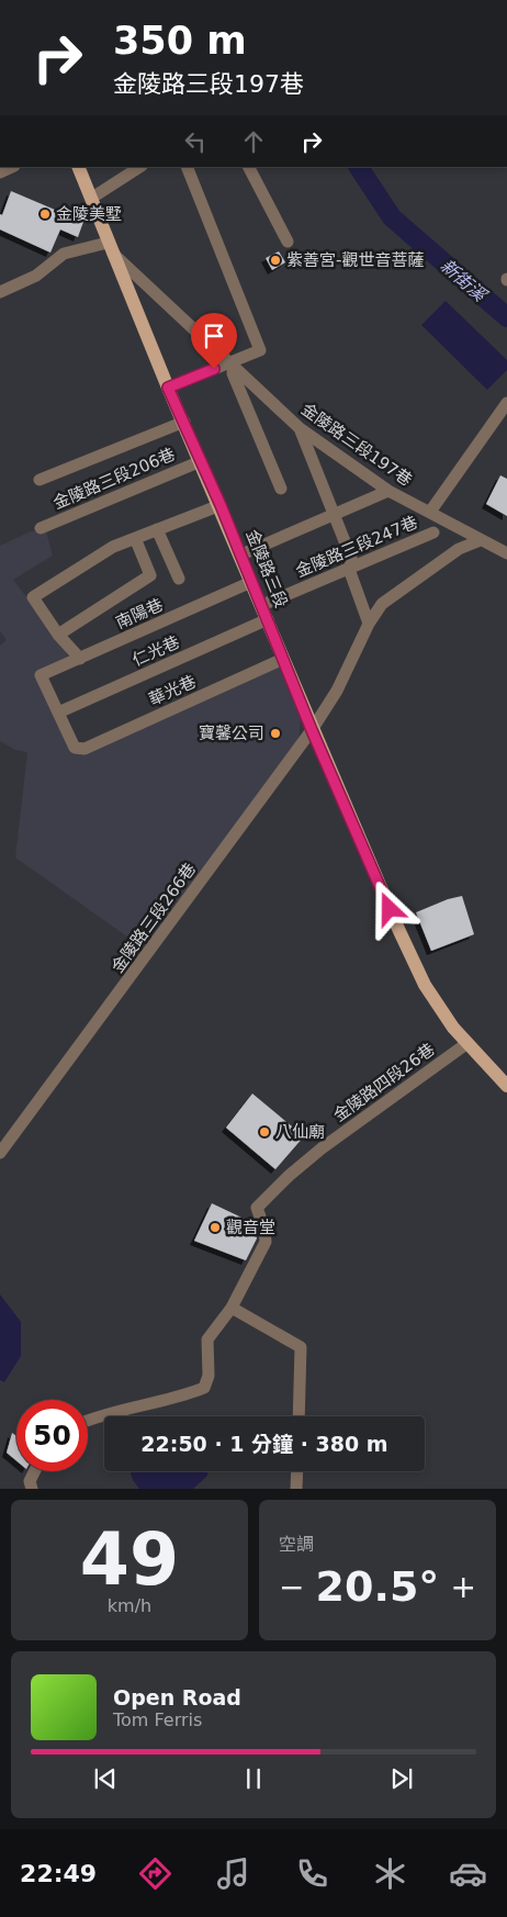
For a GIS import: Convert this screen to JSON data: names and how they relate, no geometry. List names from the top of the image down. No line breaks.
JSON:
{"streets":{"main road":["金陵路三段"],"street":["金陵路三段197巷","金陵路三段206巷","金陵路三段247巷","南陽巷","仁光巷","華光巷","金陵路三段266巷","金陵路四段26巷"]},"crossings":[["金陵路三段197巷","金陵路三段"],["金陵路三段197巷","金陵路三段266巷"],["金陵路三段206巷","金陵路三段"],["金陵路三段247巷","金陵路三段"],["金陵路三段","南陽巷"],["金陵路三段","仁光巷"],["金陵路三段","華光巷"],["金陵路三段","金陵路三段266巷"],["金陵路三段","金陵路四段26巷"],["南陽巷","仁光巷"],["南陽巷","華光巷"],["仁光巷","華光巷"]],"water":["新街溪"],"places":["金陵美墅","紫善宮-觀世音菩薩","寶馨公司","八仙廟","觀音堂"],"page":{"turn":["350 m","金陵路三段197巷"],"limit":"50","trip":"22:50 · 1 分鐘 · 380 m","tile":[["49","km/h"],"空調"],"heat":["−","20.5°","+"],"song":["Open Road","Tom Ferris"],"tabs":"22:49"}}
